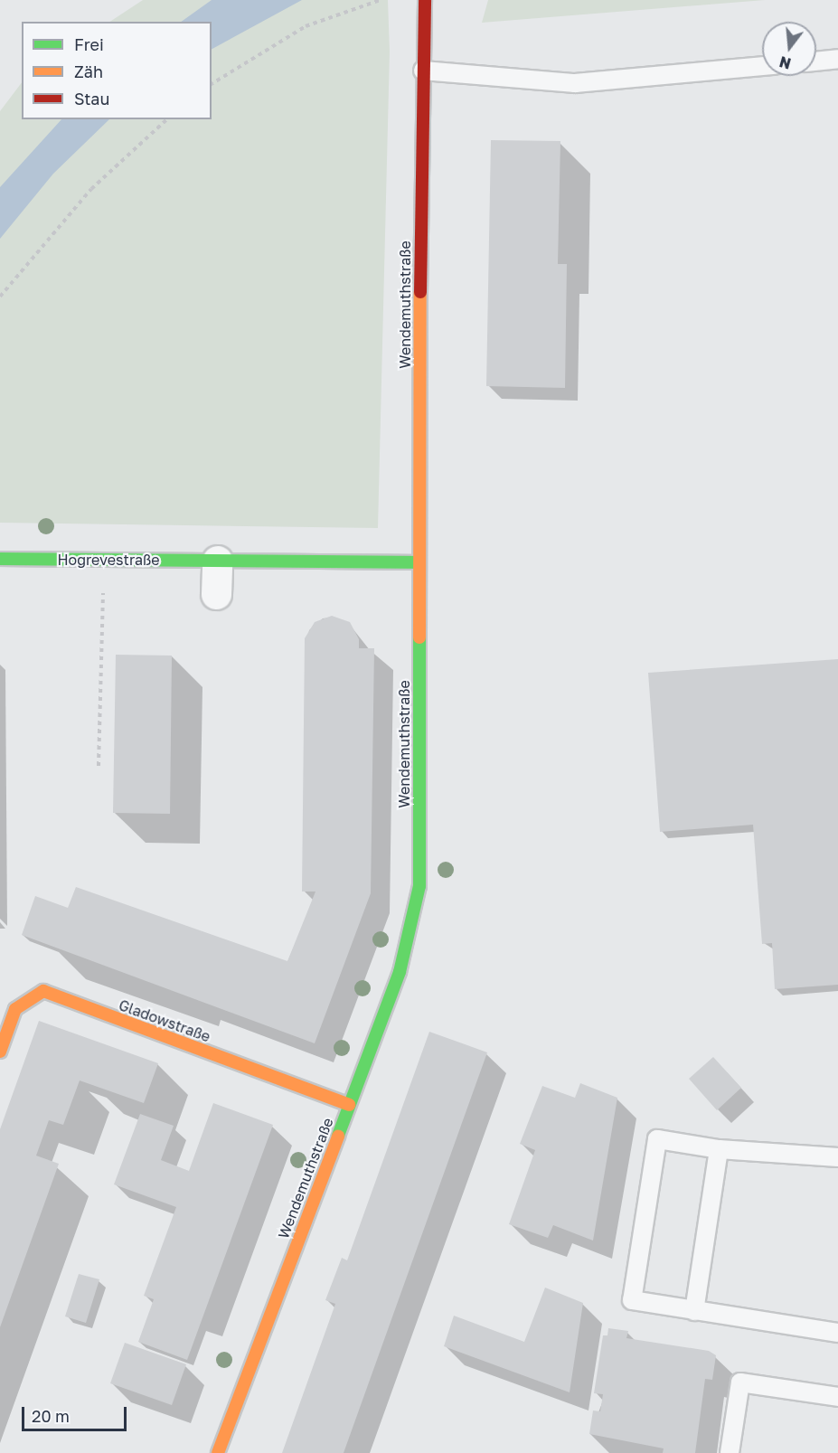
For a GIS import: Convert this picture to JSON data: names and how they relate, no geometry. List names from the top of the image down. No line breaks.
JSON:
{"streets":{"street":["Wendemuthstraße","Hogrevestraße","Gladowstraße"]},"crossings":[["Wendemuthstraße","Hogrevestraße"],["Wendemuthstraße","Gladowstraße"]],"legend":["Frei","Zäh","Stau"],"scale_bar":"20 m","north":"bottom"}
